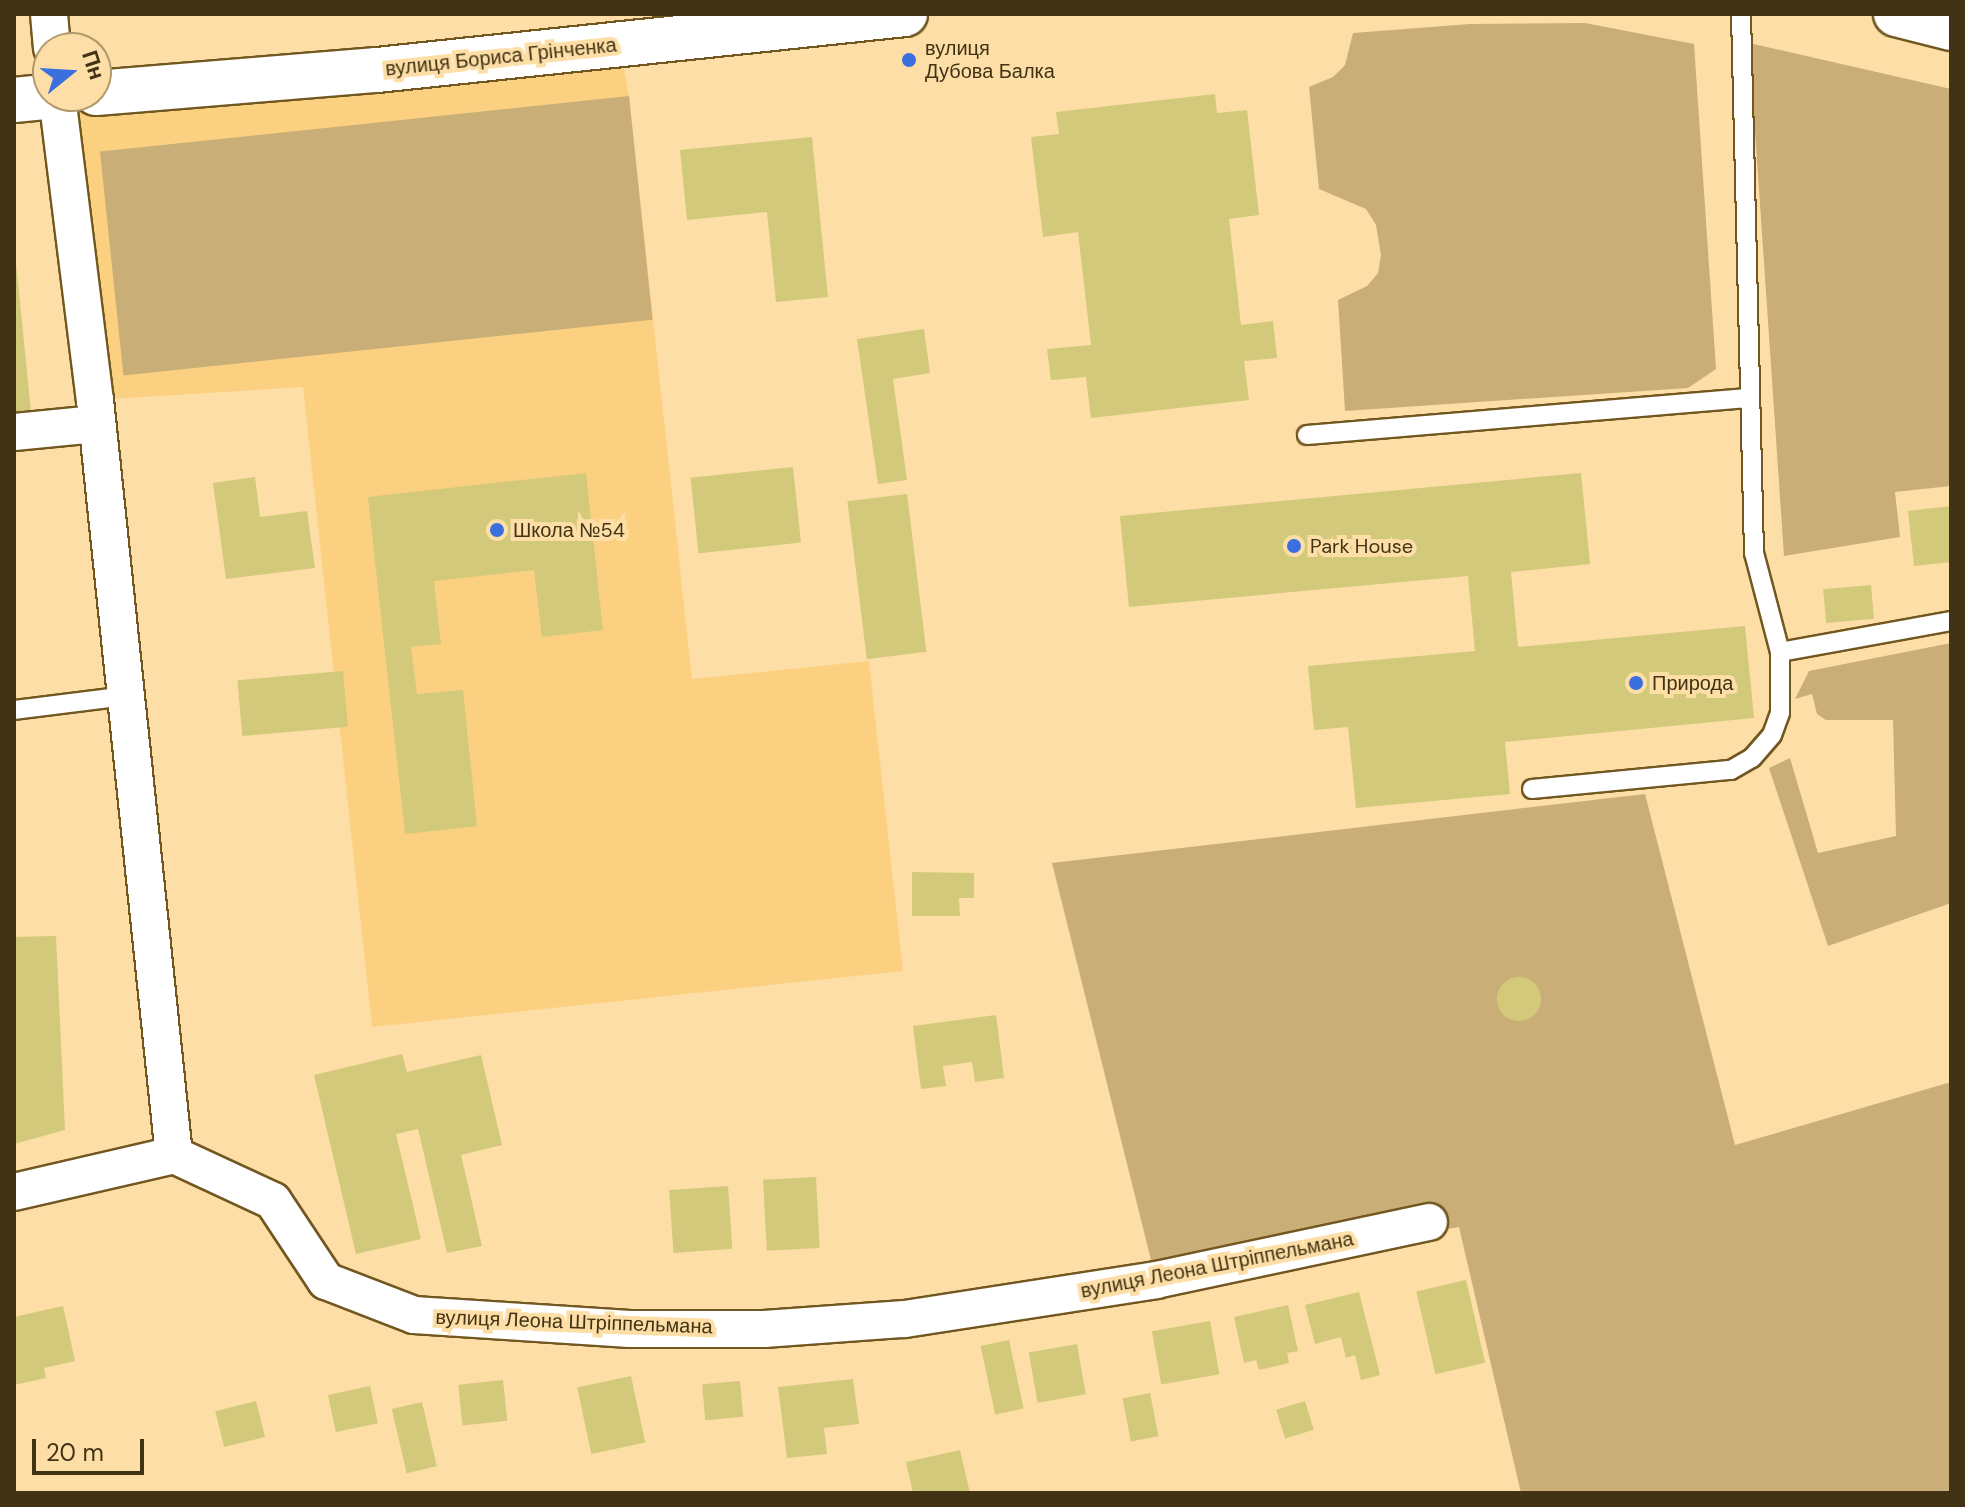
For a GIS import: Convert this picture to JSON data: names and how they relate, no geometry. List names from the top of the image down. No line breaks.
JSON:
{"streets":{"street":["вулиця Бориса Грінченка","вулиця Леона Штріппельмана"]},"places":["вулиця Дубова Балка","Школа №54","Park House","Природа"],"scale_bar":"20 m","north":"right"}
